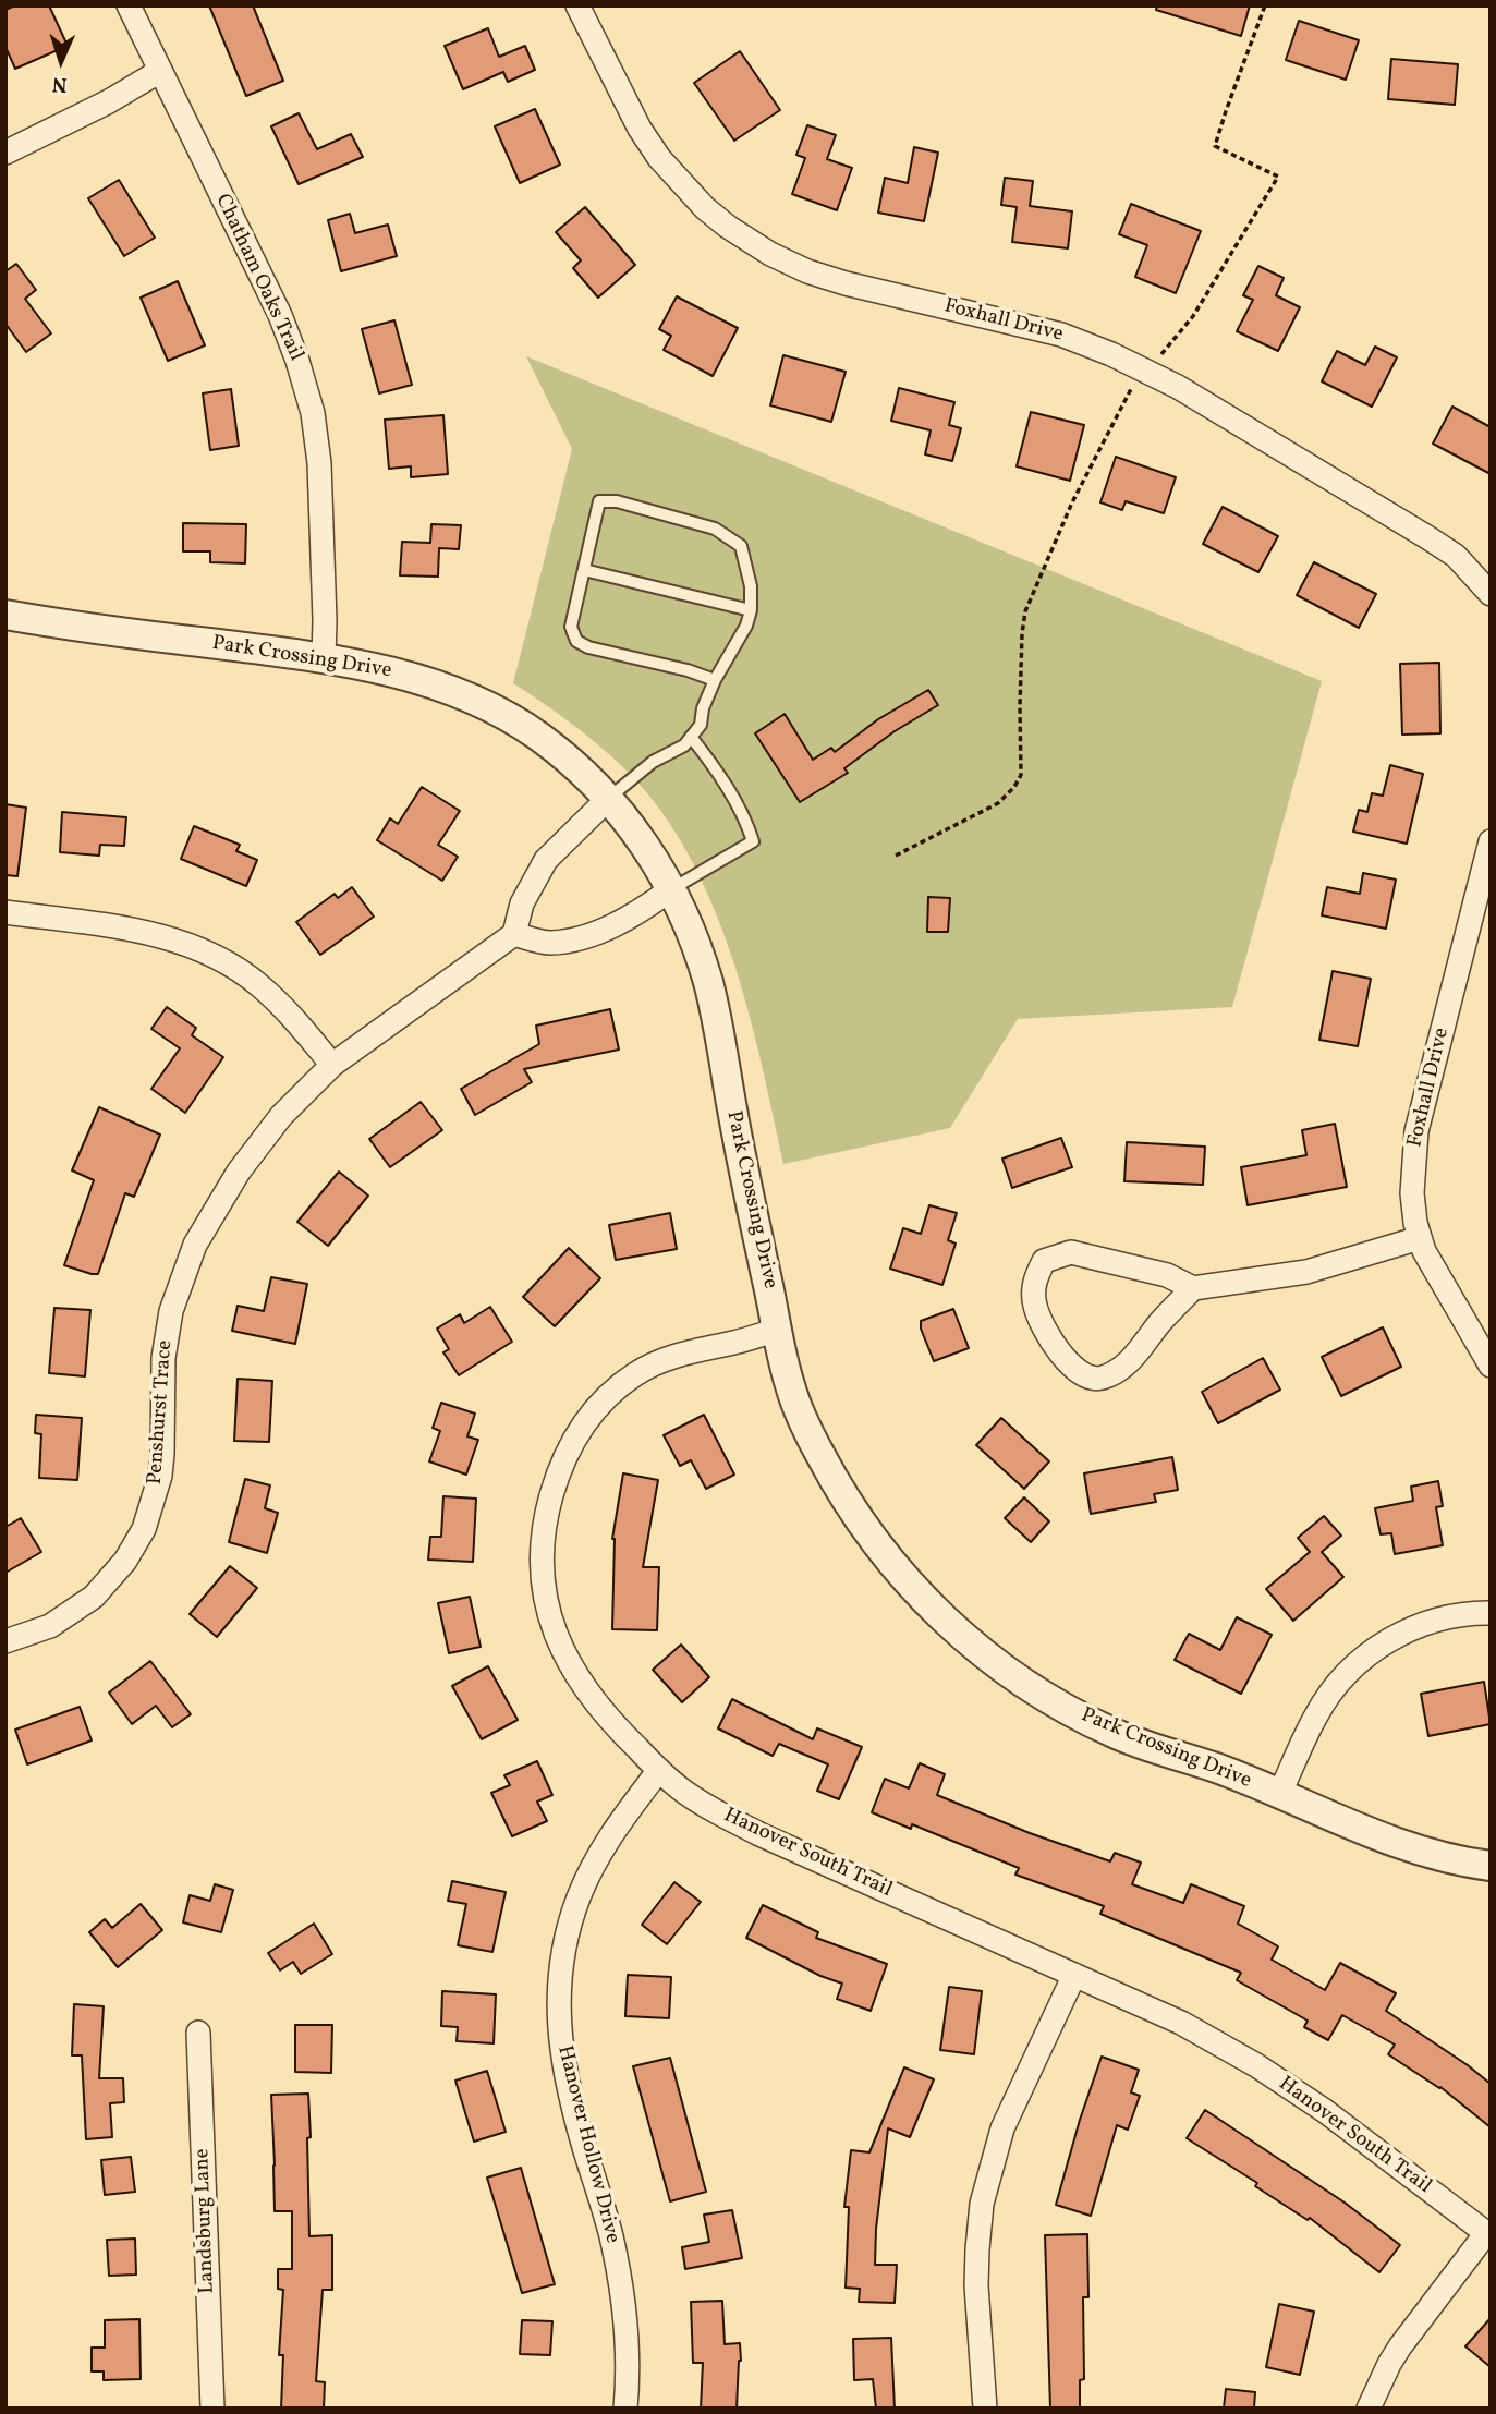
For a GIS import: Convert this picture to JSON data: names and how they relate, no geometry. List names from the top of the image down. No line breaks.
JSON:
{"streets":{"street":["Chatham Oaks Trail","Foxhall Drive","Park Crossing Drive","Penshurst Trace","Hanover South Trail","Hanover Hollow Drive","Landsburg Lane"]},"crossings":[["Chatham Oaks Trail","Park Crossing Drive"],["Park Crossing Drive","Hanover South Trail"],["Hanover South Trail","Hanover Hollow Drive"]],"north":"bottom"}
